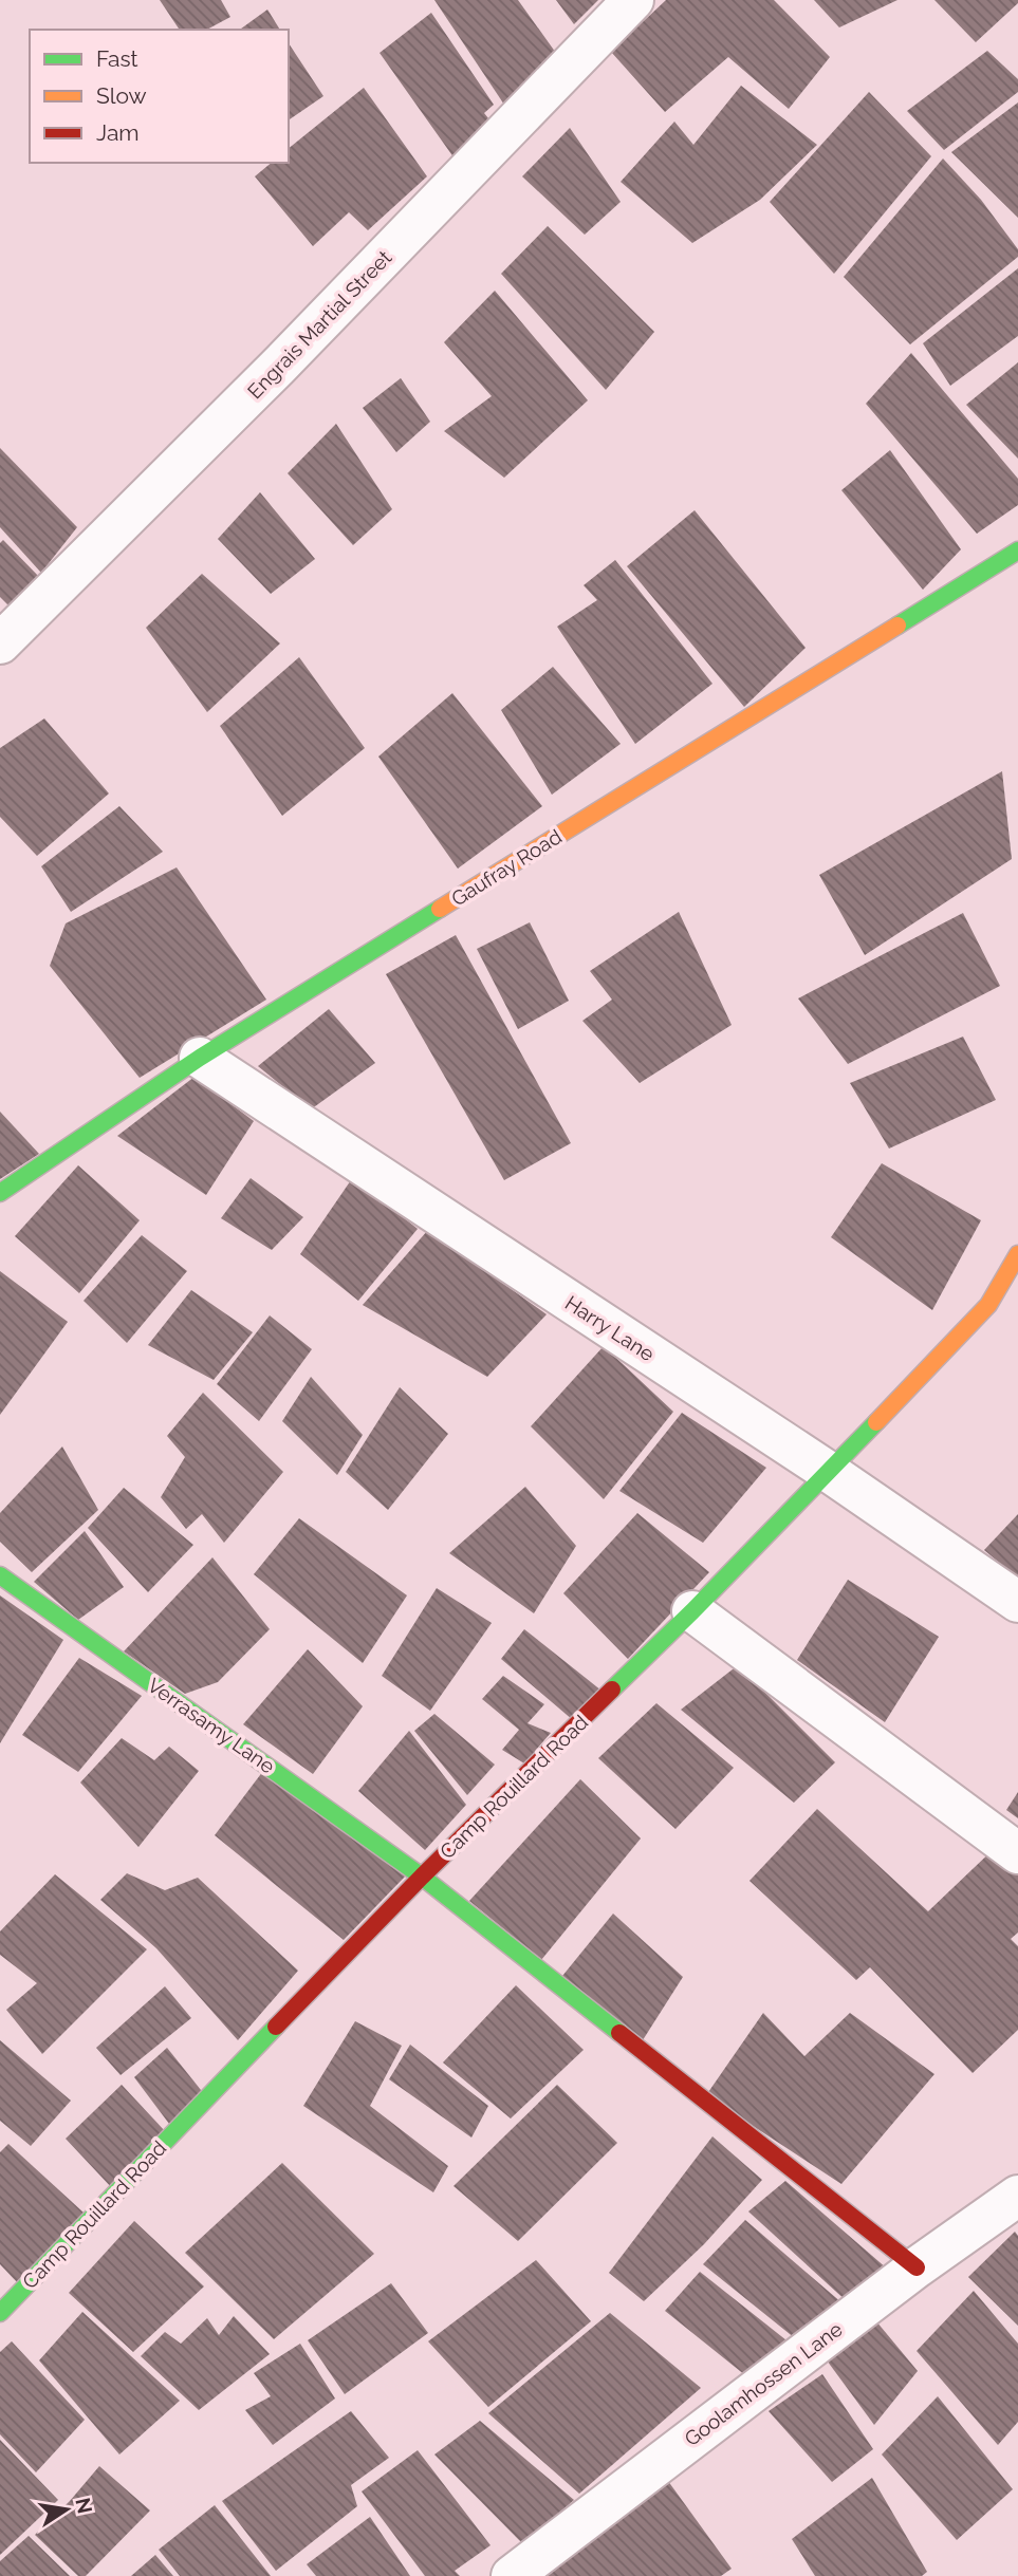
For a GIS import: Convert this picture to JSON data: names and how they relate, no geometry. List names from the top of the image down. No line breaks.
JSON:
{"streets":{"street":["Engrais Martial Street","Gaufray Road","Harry Lane","Verrasamy Lane","Camp Rouillard Road","Goolamhossen Lane"]},"crossings":[["Gaufray Road","Harry Lane"],["Harry Lane","Camp Rouillard Road"],["Verrasamy Lane","Camp Rouillard Road"],["Verrasamy Lane","Goolamhossen Lane"]],"legend":["Fast","Slow","Jam"],"north":"right"}
